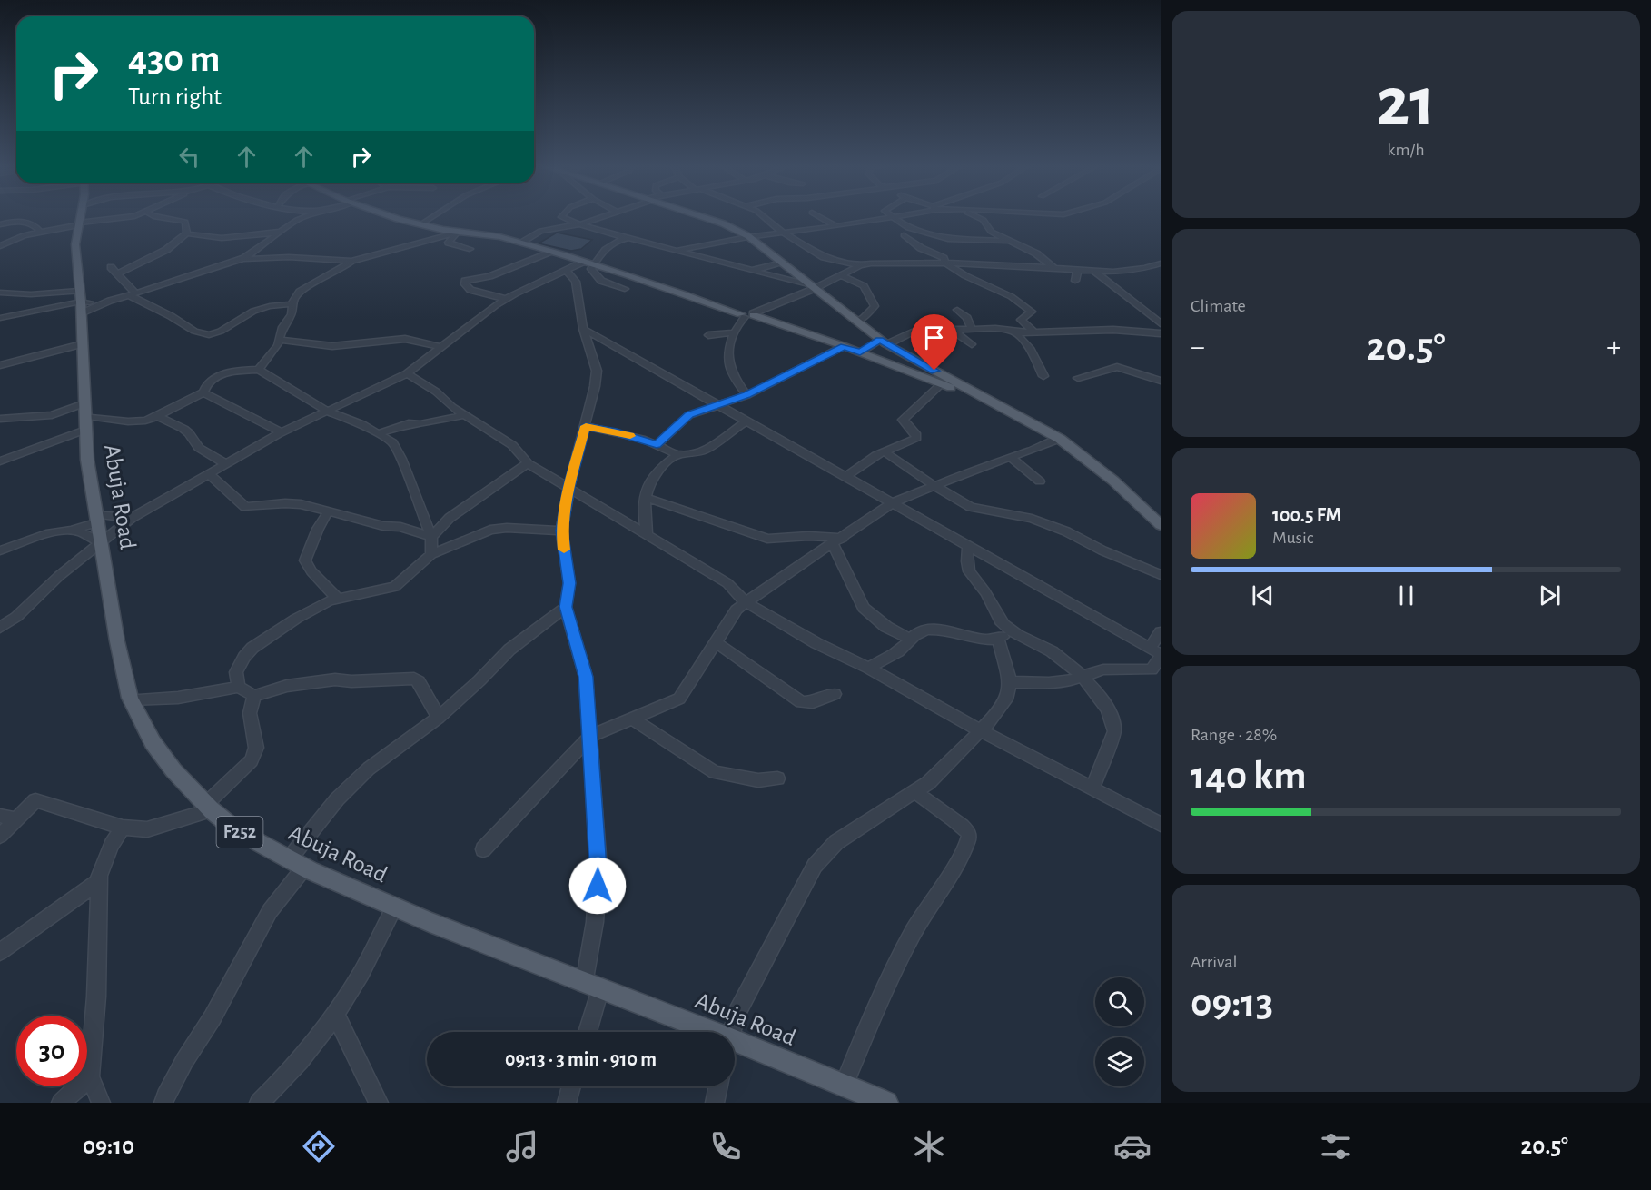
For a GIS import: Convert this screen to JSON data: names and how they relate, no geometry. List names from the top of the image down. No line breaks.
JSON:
{"streets":{"main road":["Abuja Road","F252"]},"page":{"tile":[["21","km/h"],"Climate",["Range · 28%","140 km"],["Arrival","09:13"]],"turn":["430 m","Turn right"],"heat":["−","20.5°","+"],"song":["100.5 FM","Music"],"limit":"30","trip":"09:13 · 3 min · 910 m","tabs":["09:10","20.5°"]}}
